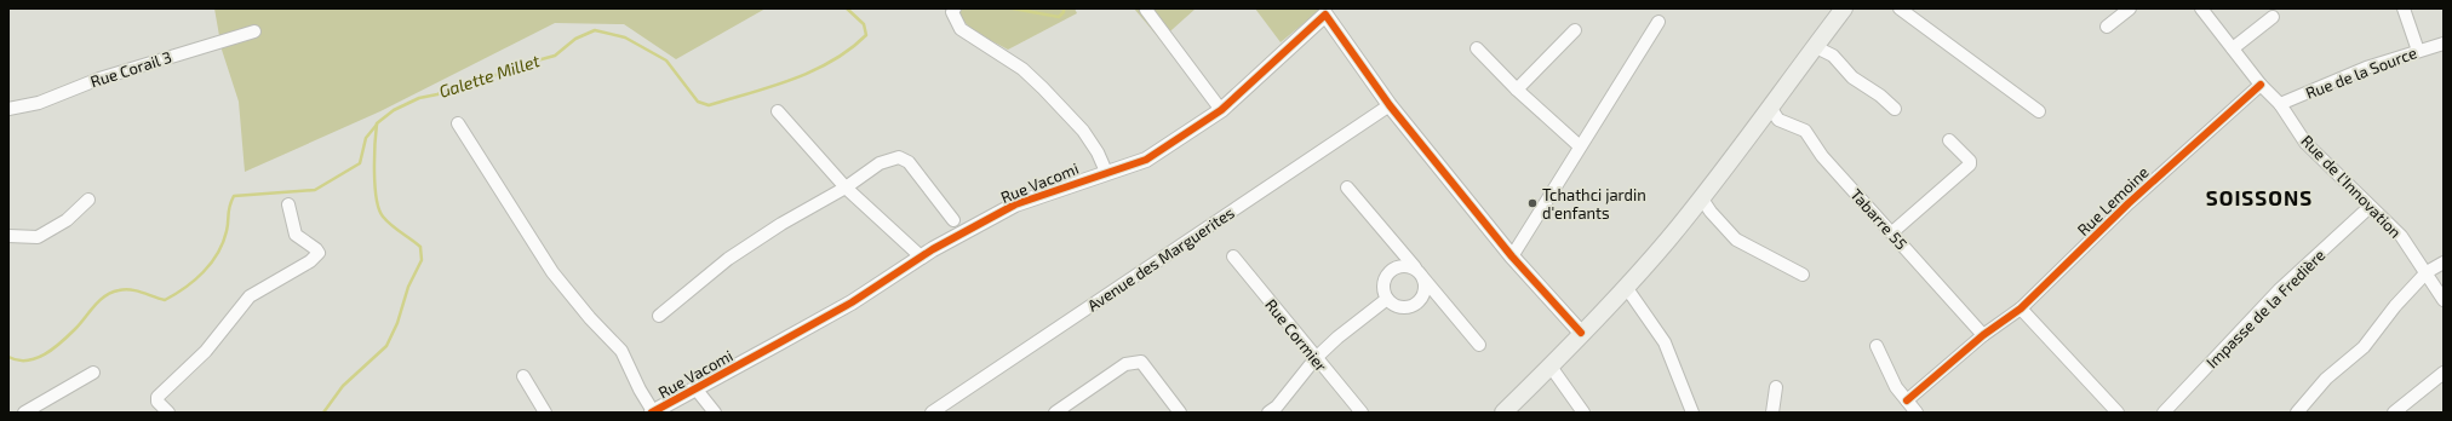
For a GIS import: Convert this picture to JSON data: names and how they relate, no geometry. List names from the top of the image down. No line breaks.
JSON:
{"streets":{"street":["Rue Corail 3","Rue de la Source","Rue Vacomi","Rue de l'Innovation","Rue Lemoine","Tabarre 55","Avenue des Marguerites","Impasse de la Fredière","Rue Cormier"]},"crossings":[["Rue de la Source","Rue de l'Innovation"],["Rue Vacomi","Avenue des Marguerites"],["Rue de l'Innovation","Rue Lemoine"],["Rue de l'Innovation","Impasse de la Fredière"],["Rue Lemoine","Tabarre 55"]],"districts":["SOISSONS"],"water":["Galette Millet"],"places":["Tchathci jardin d'enfants"]}
